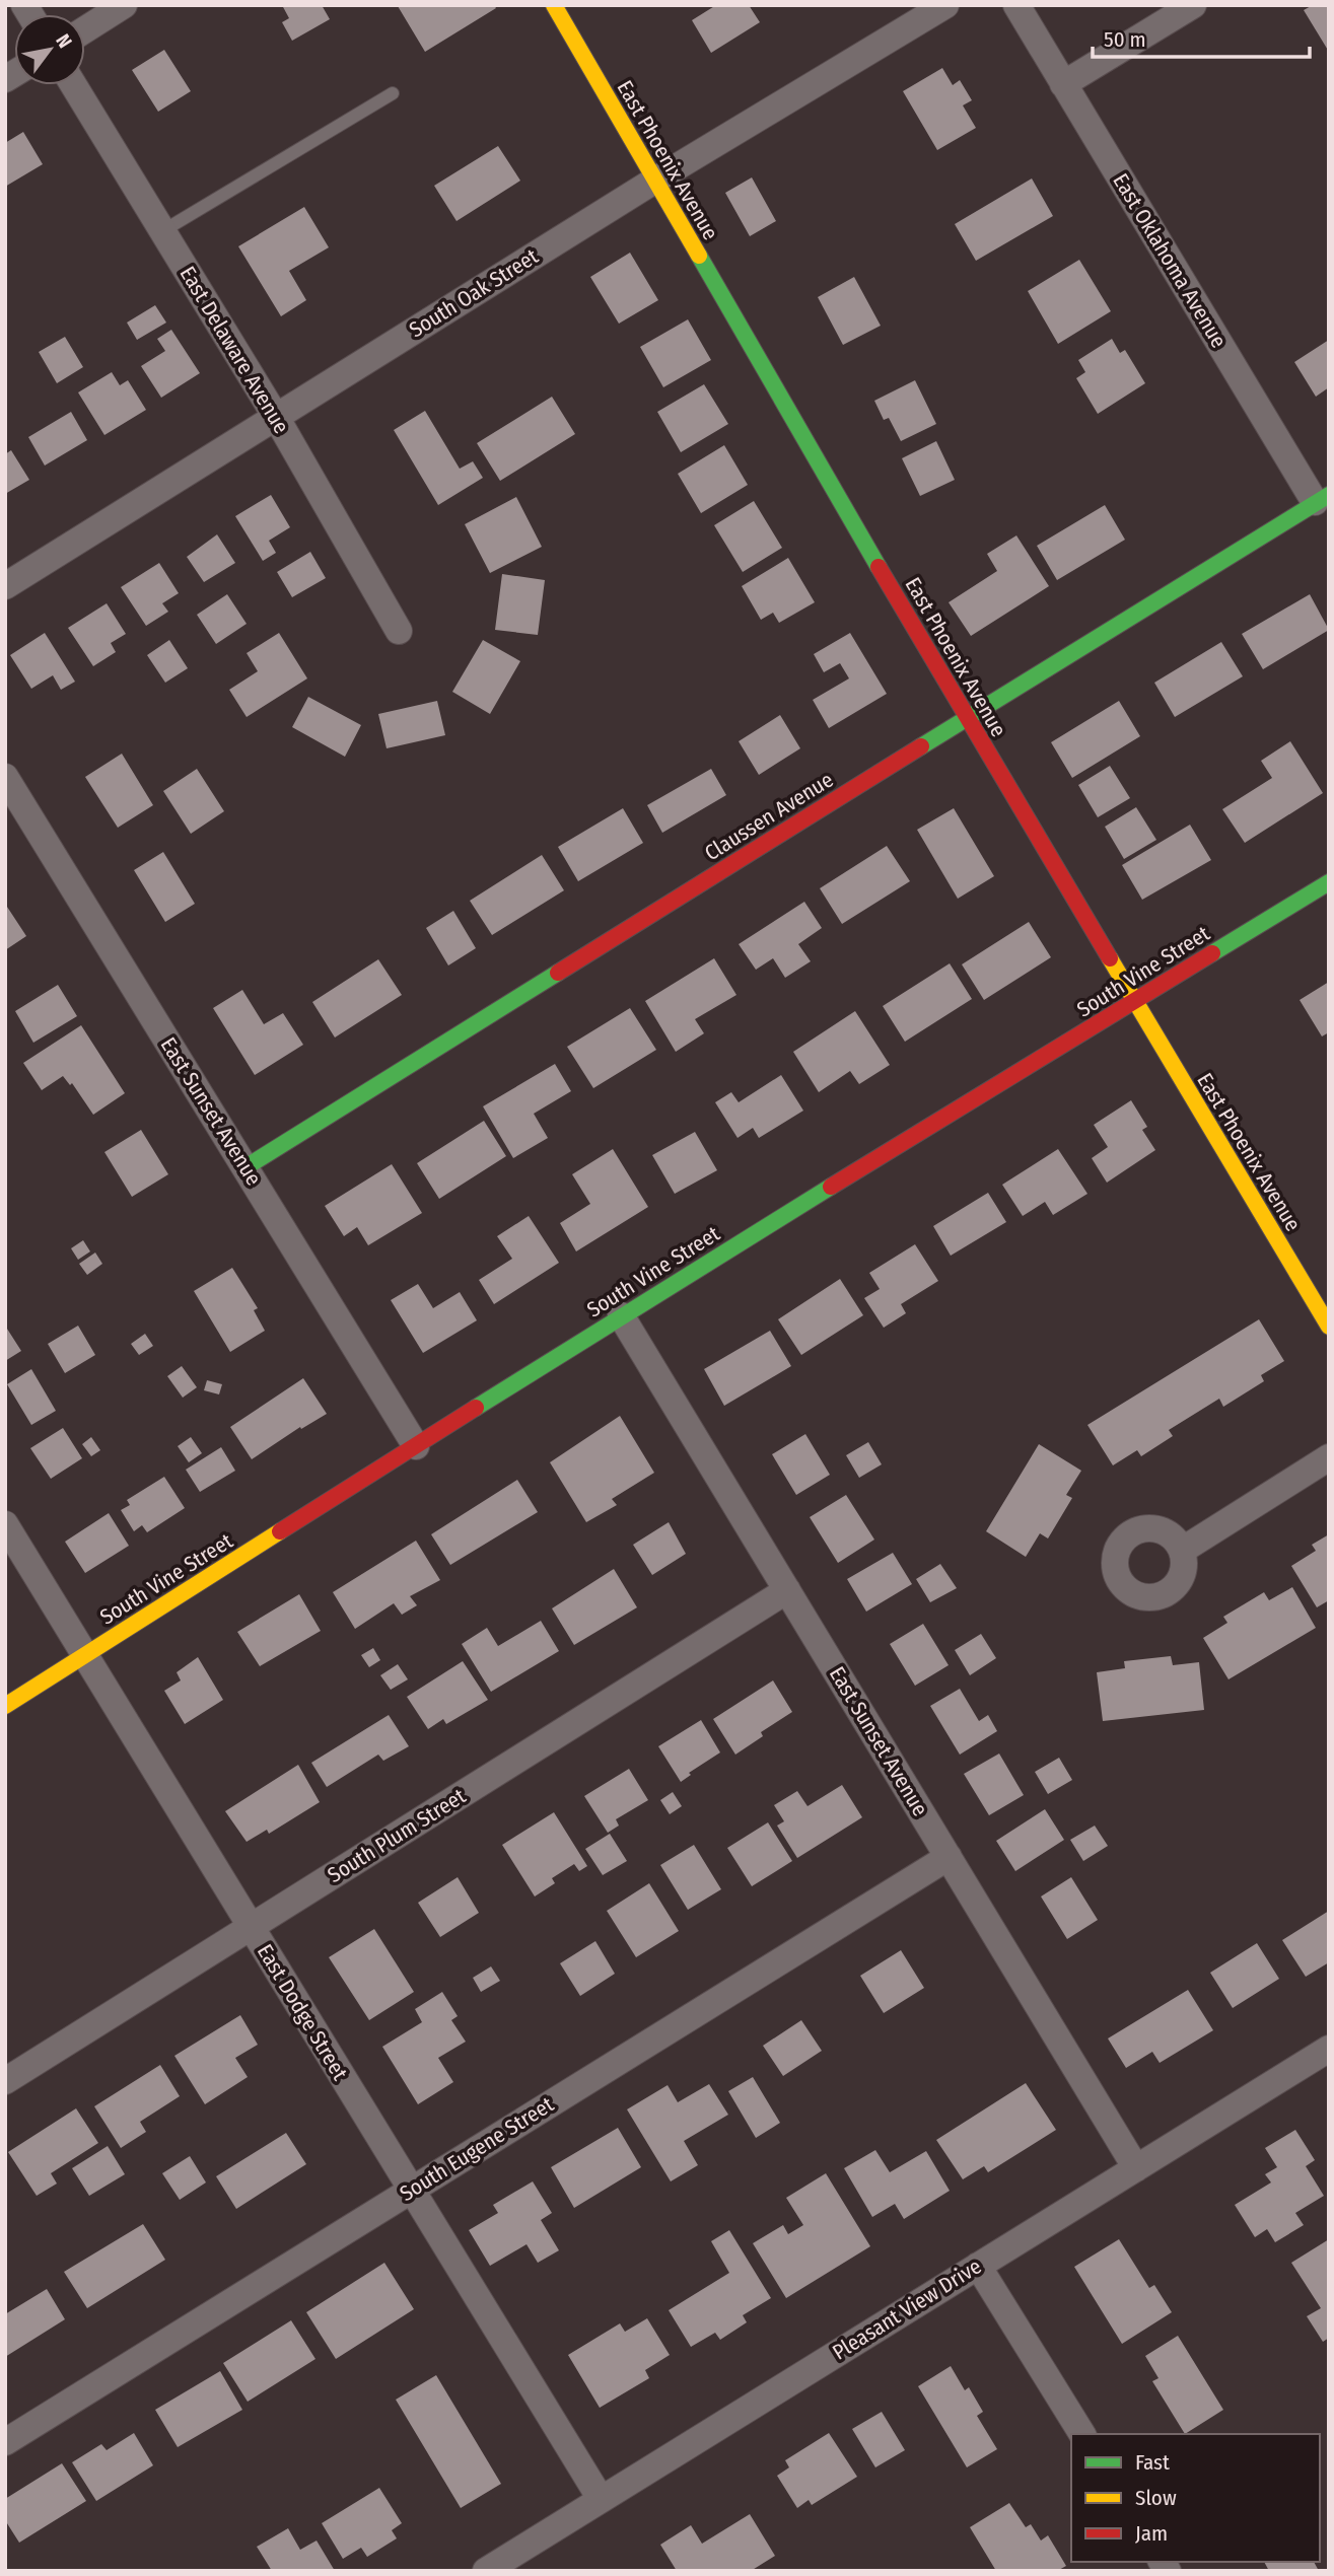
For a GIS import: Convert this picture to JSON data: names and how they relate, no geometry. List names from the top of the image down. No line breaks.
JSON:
{"streets":{"street":["East Phoenix Avenue","East Oklahoma Avenue","South Oak Street","East Delaware Avenue","Claussen Avenue","South Vine Street","East Sunset Avenue","South Plum Street","East Dodge Street","South Eugene Street","Pleasant View Drive"]},"crossings":[["East Phoenix Avenue","South Oak Street"],["East Phoenix Avenue","Claussen Avenue"],["East Phoenix Avenue","South Vine Street"],["East Oklahoma Avenue","Claussen Avenue"],["South Oak Street","East Delaware Avenue"],["Claussen Avenue","East Sunset Avenue"],["South Vine Street","East Sunset Avenue"],["South Vine Street","East Dodge Street"],["East Sunset Avenue","South Plum Street"],["East Sunset Avenue","South Eugene Street"],["East Sunset Avenue","Pleasant View Drive"],["South Plum Street","East Dodge Street"],["East Dodge Street","South Eugene Street"],["East Dodge Street","Pleasant View Drive"]],"legend":["Fast","Slow","Jam"],"scale_bar":"50 m","north":"top right"}
